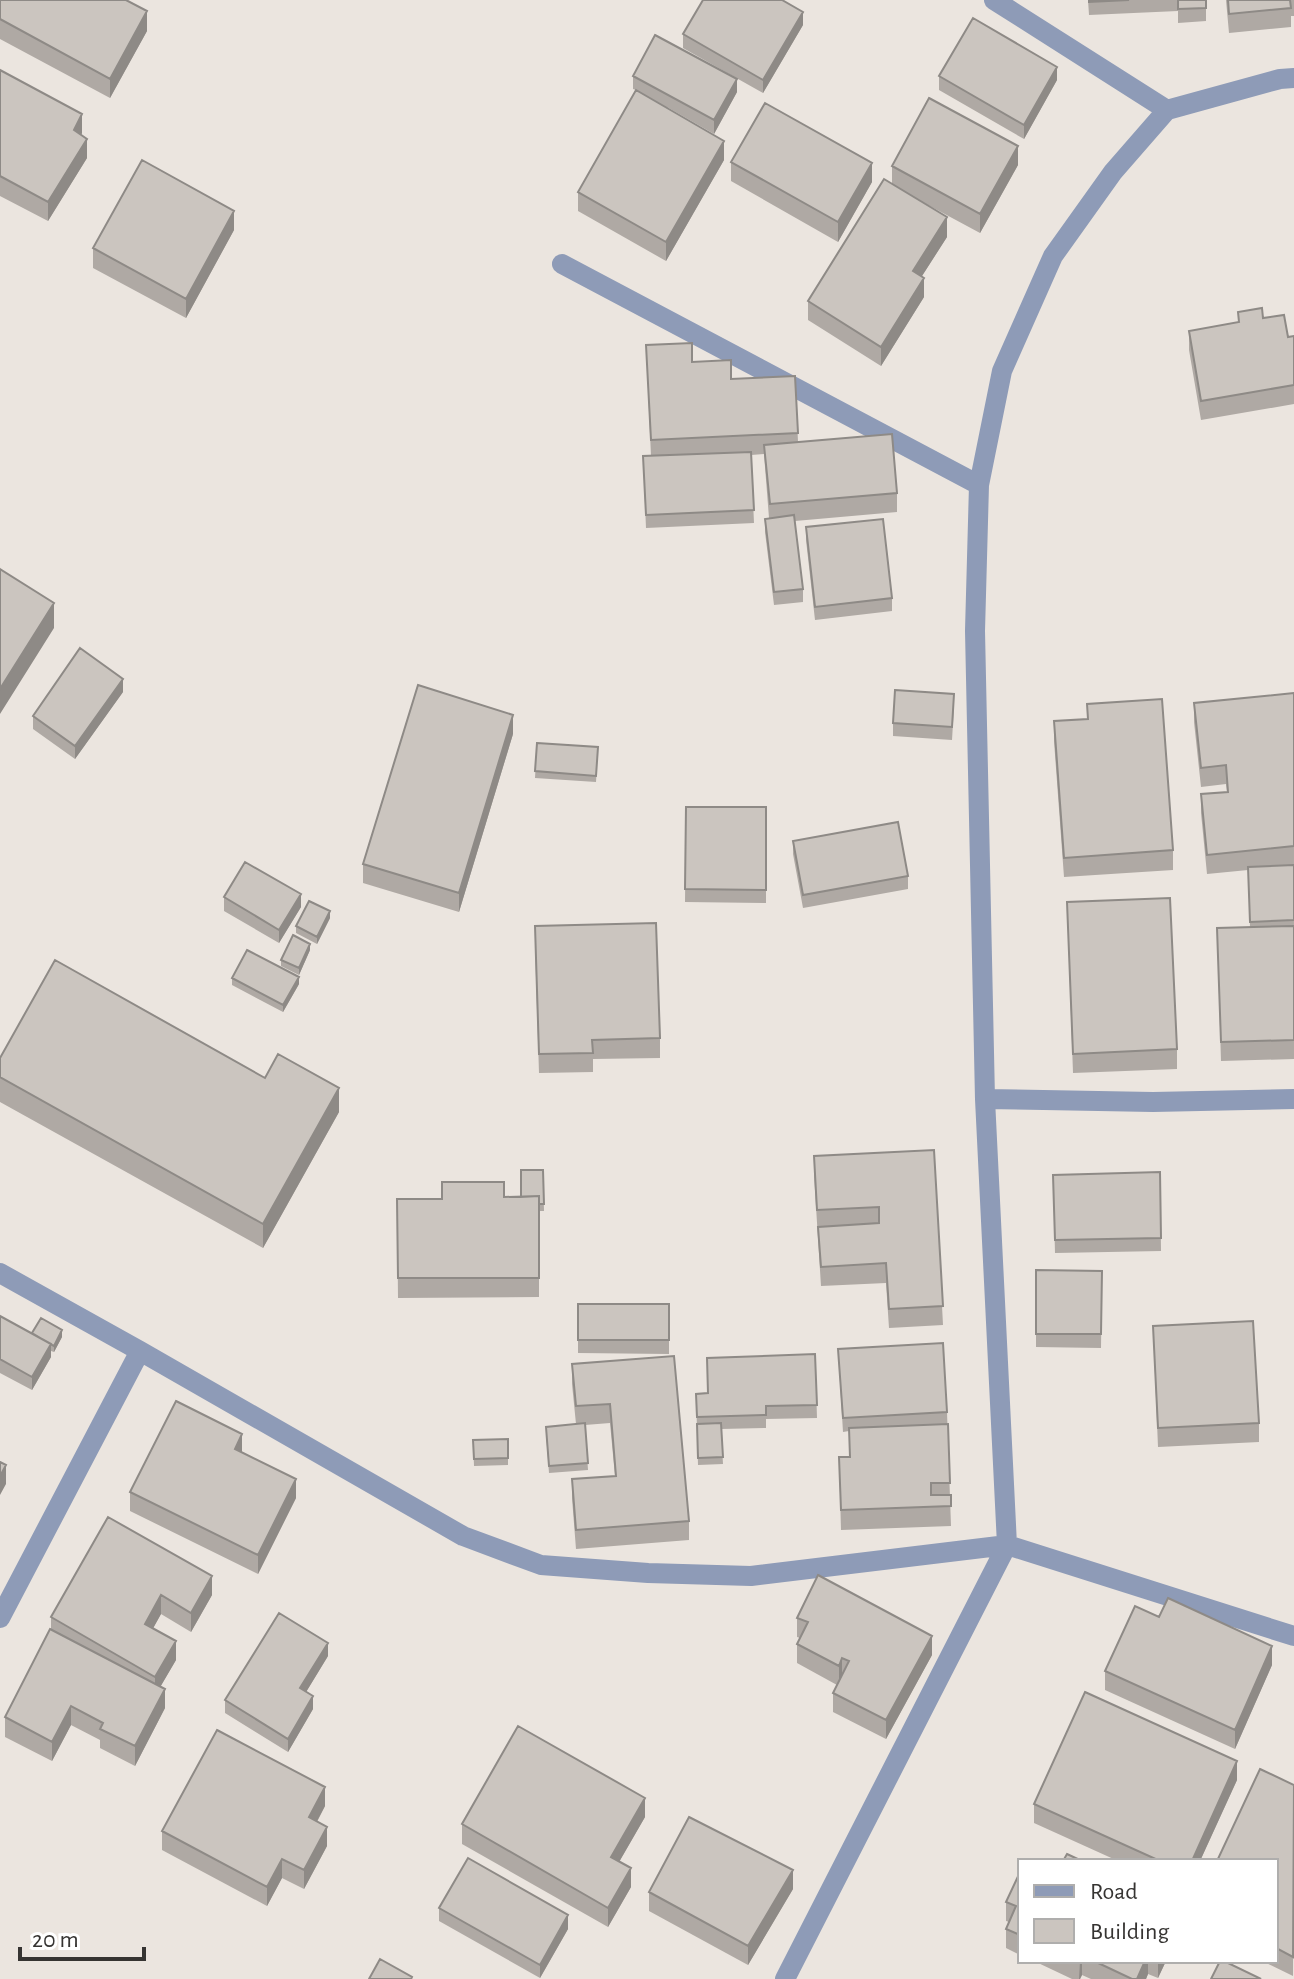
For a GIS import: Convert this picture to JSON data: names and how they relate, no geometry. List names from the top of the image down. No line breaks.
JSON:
{"legend":["Road","Building"],"scale_bar":"20 m"}
